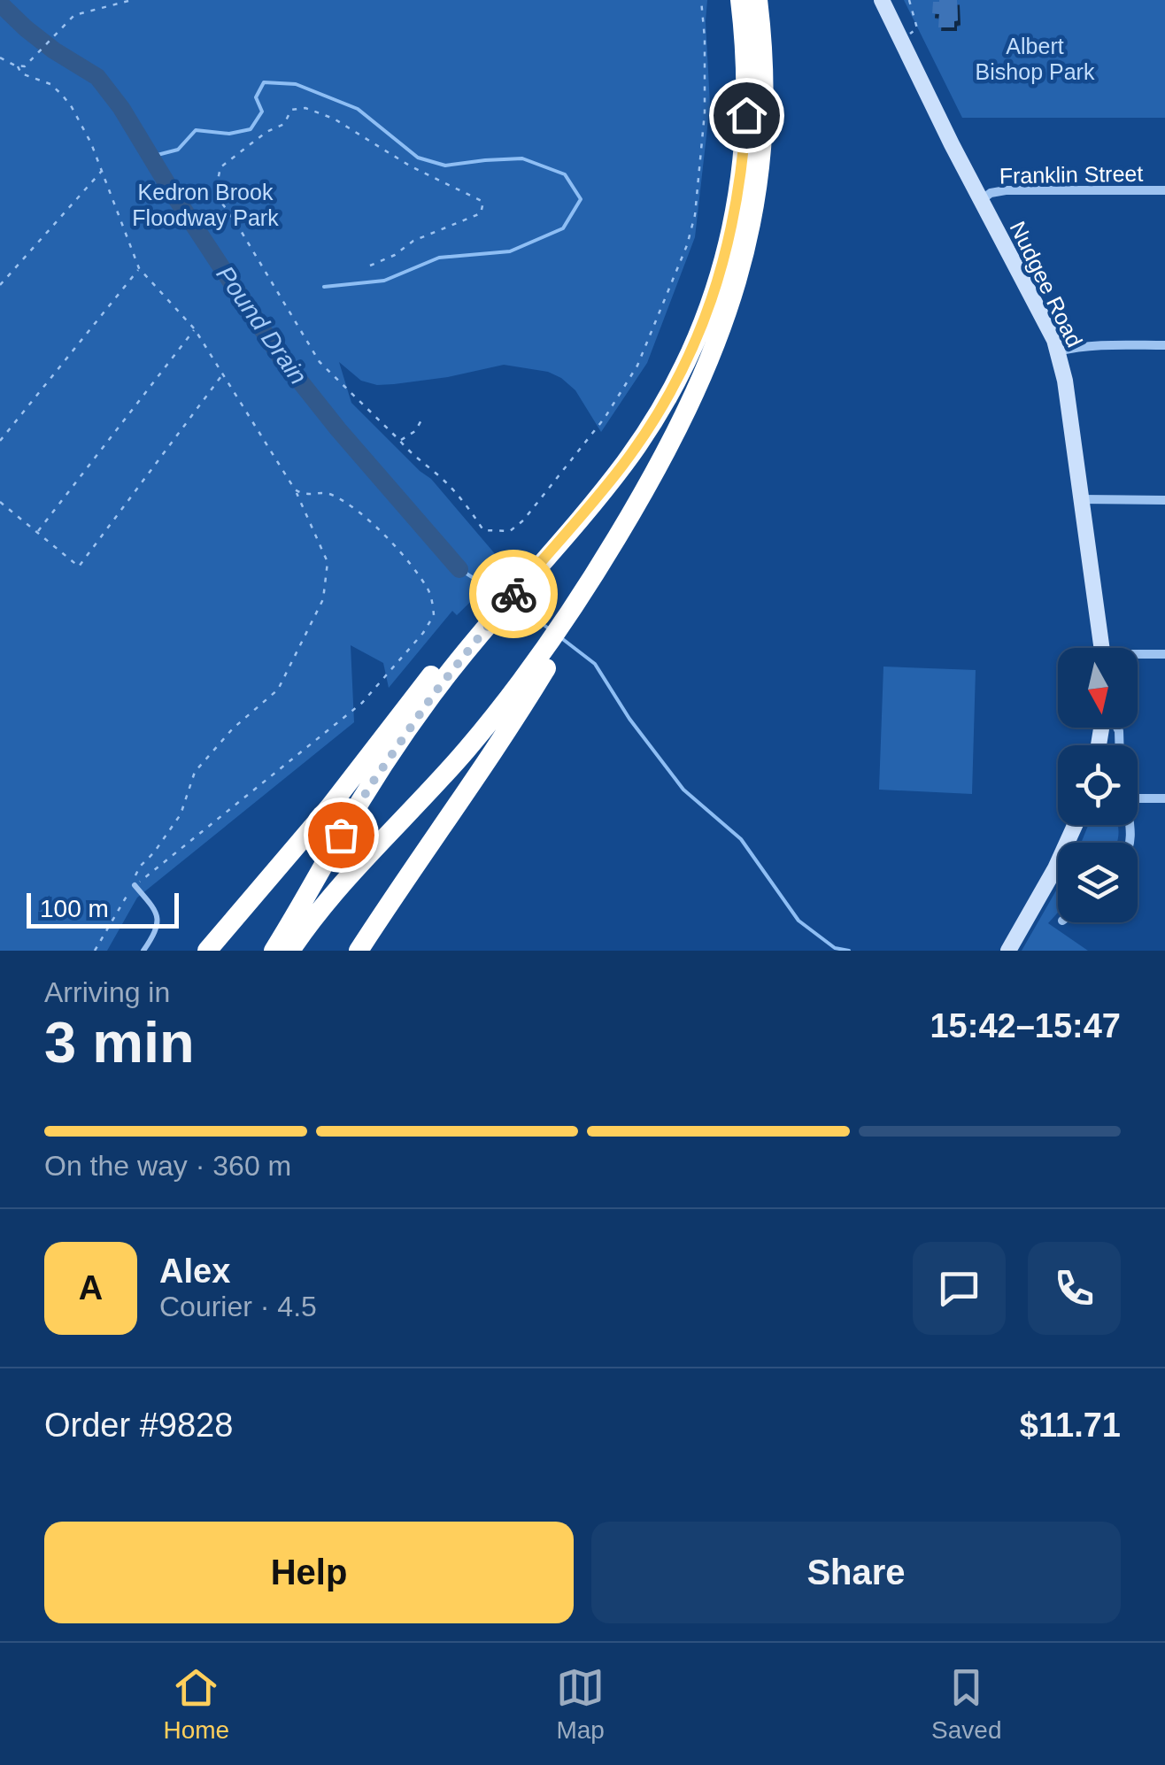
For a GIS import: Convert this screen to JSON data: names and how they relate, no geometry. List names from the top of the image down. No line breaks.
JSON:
{"streets":{"main road":["Nudgee Road"],"street":["Franklin Street"]},"crossings":[["Franklin Street","Nudgee Road"]],"water":["Pound Drain"],"parks":["Albert Bishop Park","Kedron Brook Floodway Park"],"scale_bar":"100 m","north":"bottom","page":{"scale":"100 m","heading":["3 min","Arriving in","15:42–15:47"],"panel":["Alex","Courier · 4.5","Order #9828","$11.71"],"bar":"On the way · 360 m","round":"A","buttons":["Help","Share"],"tabs":["Home","Map","Saved"]}}
